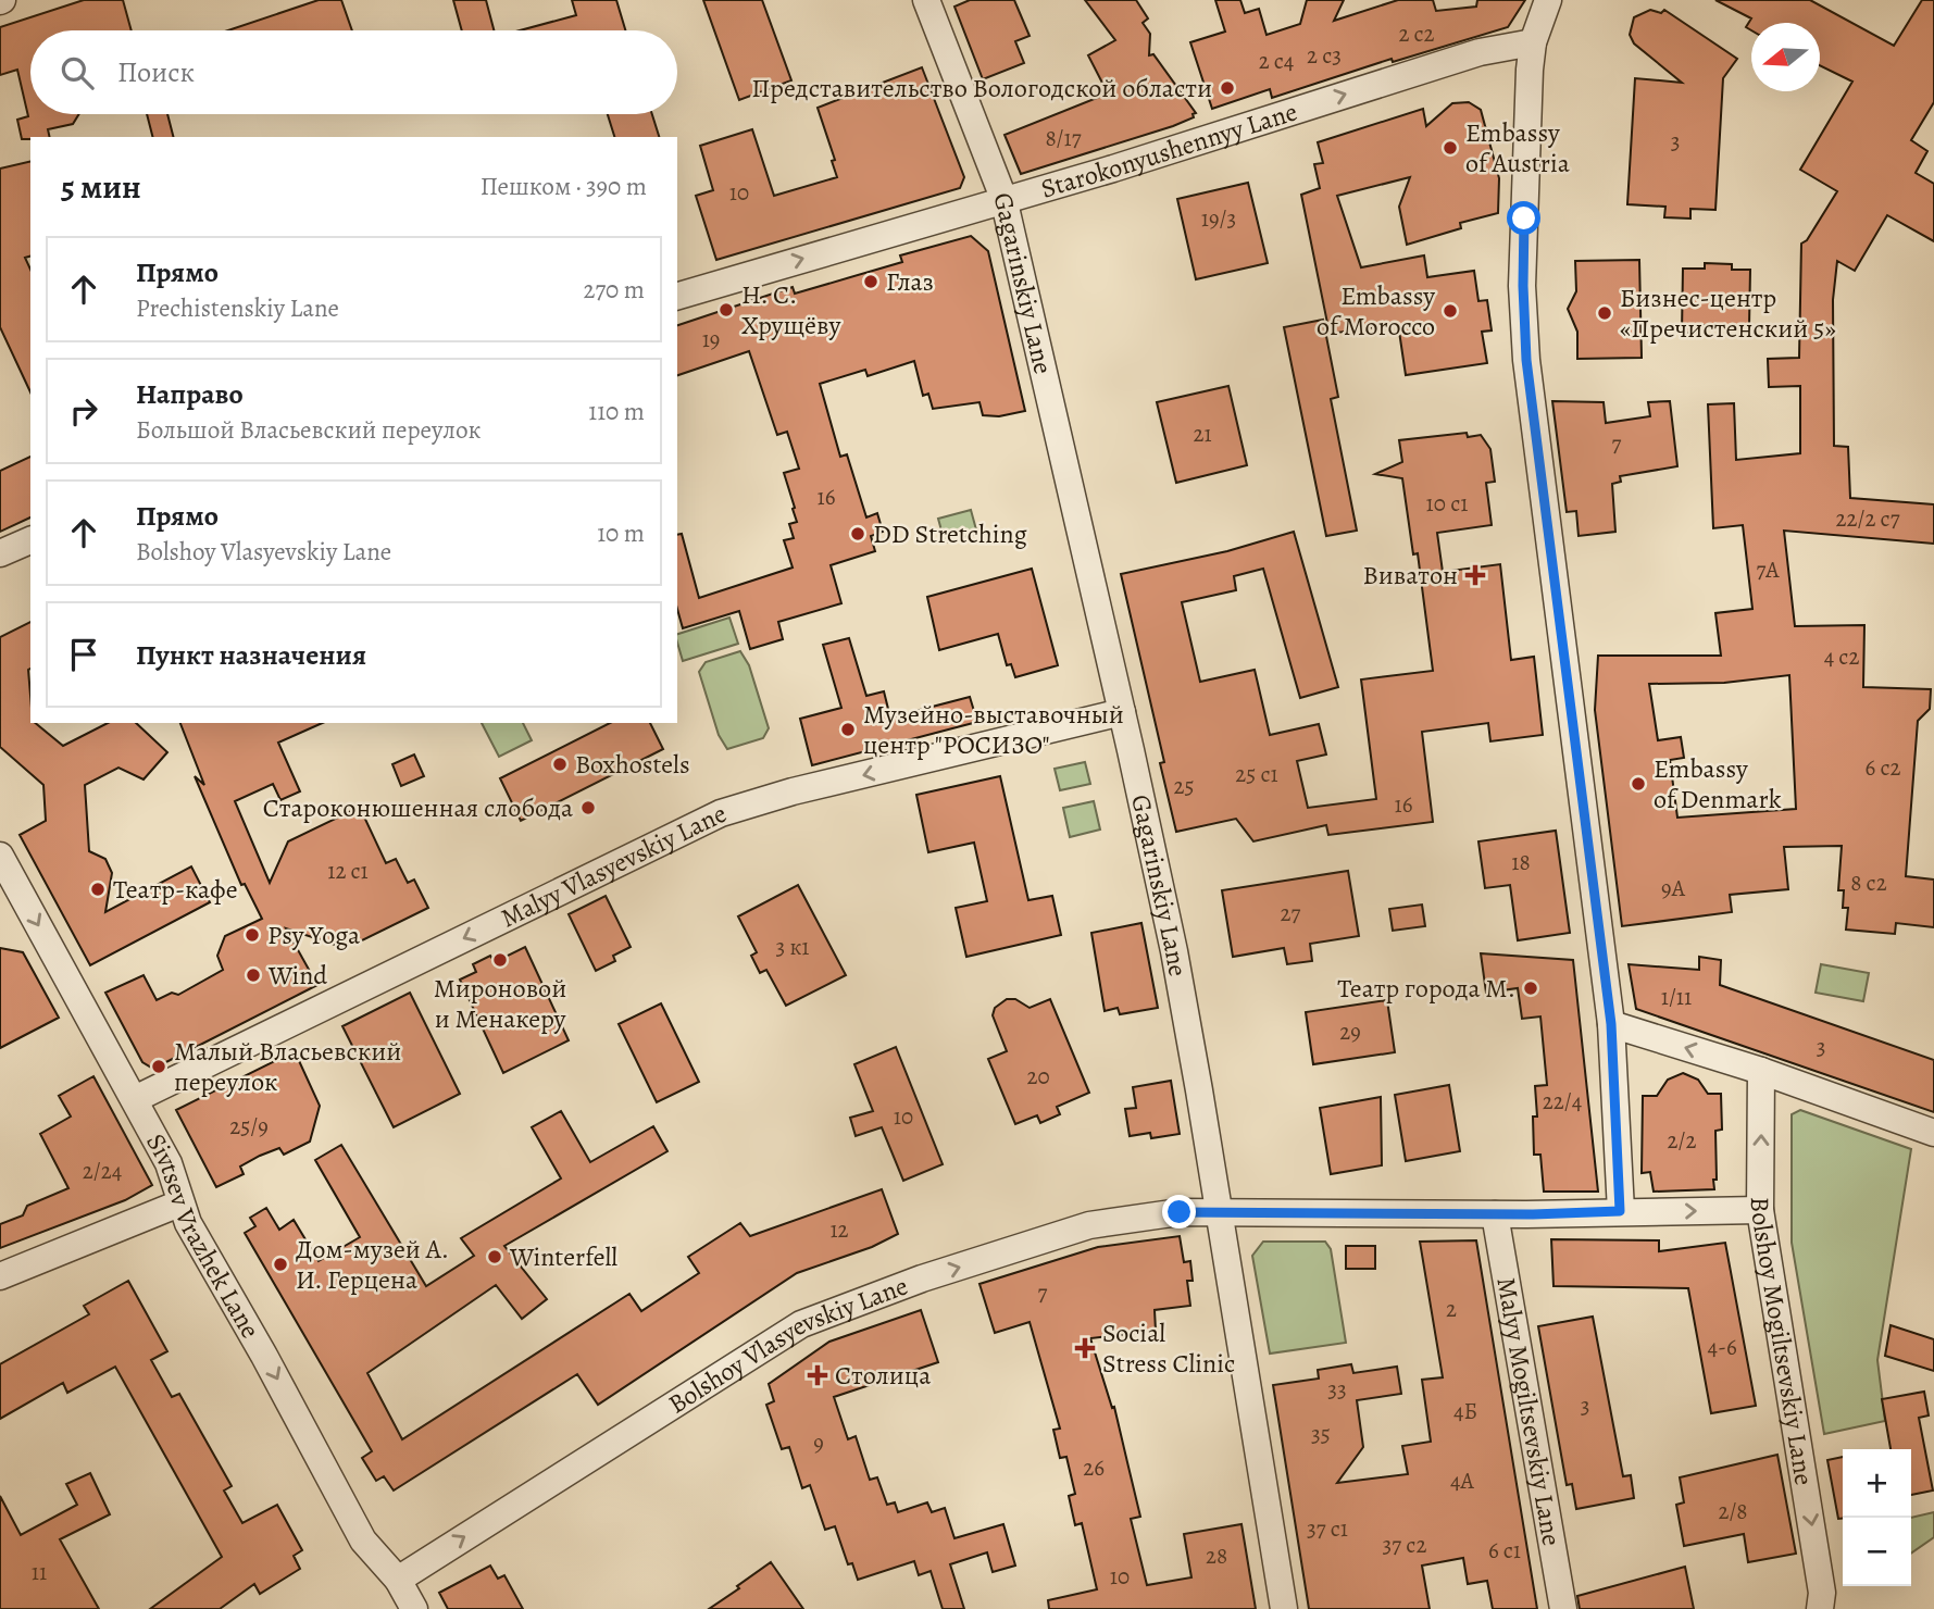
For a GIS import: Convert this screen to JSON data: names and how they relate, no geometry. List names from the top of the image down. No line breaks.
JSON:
{"streets":{"street":["Starokonyushennyy Lane","Gagarinskiy Lane","Malyy Vlasyevskiy Lane","Sivtsev Vrazhek Lane","Bolshoy Mogiltsevskiy Lane","Bolshoy Vlasyevskiy Lane","Malyy Mogiltsevskiy Lane"]},"crossings":[["Starokonyushennyy Lane","Gagarinskiy Lane"],["Gagarinskiy Lane","Malyy Vlasyevskiy Lane"],["Gagarinskiy Lane","Bolshoy Vlasyevskiy Lane"],["Malyy Vlasyevskiy Lane","Sivtsev Vrazhek Lane"],["Sivtsev Vrazhek Lane","Bolshoy Vlasyevskiy Lane"],["Bolshoy Mogiltsevskiy Lane","Bolshoy Vlasyevskiy Lane"],["Bolshoy Vlasyevskiy Lane","Malyy Mogiltsevskiy Lane"]],"one_way":["Starokonyushennyy Lane","Malyy Vlasyevskiy Lane","Sivtsev Vrazhek Lane","Bolshoy Vlasyevskiy Lane"],"places":{"other":["Представительство Вологодской области","Embassy of Austria","Глаз","Н. С. Хрущёву","Embassy of Morocco","Бизнес-центр «Пречистенский 5»","DD Stretching","Музейно-выставочный центр \"РОСИЗО\"","Boxhostels","Embassy of Denmark","Староконюшенная слобода","Театр-кафе","Psy Yoga","Мироновой и Менакеру","Wind","Театр города М.","Малый Власьевский переулок","Winterfell","Дом-музей А. И. Герцена"],"health":["Виватон","Social Stress Clinic","Столица"]},"house_numbers":["2 с2","2 с3","2 с4","8/17","3","10","19/3","19","21","7","16","10 с1","22/2 с7","7А","4 с2","6 с2","25 с1","25","16","18","12 с1","8 с2","9А","27","3 к1","1/11","29","3","20","22/4","10","25/9","2/2","2/24","12","7","2","4-6","33","3","4Б","35","9","26","4А","2/8","37 с1","37 с2","6 с1","28","11","10"],"north":"left","page":{"search":"Поиск","heading":["5 мин","Пешком · 390 m"],"list":[["Прямо","Prechistenskiy Lane","270 m"],["Направо","Большой Власьевский переулок","110 m"],["Прямо","Bolshoy Vlasyevskiy Lane","10 m"],"Пункт назначения"],"map_buttons":["+","−"]}}
